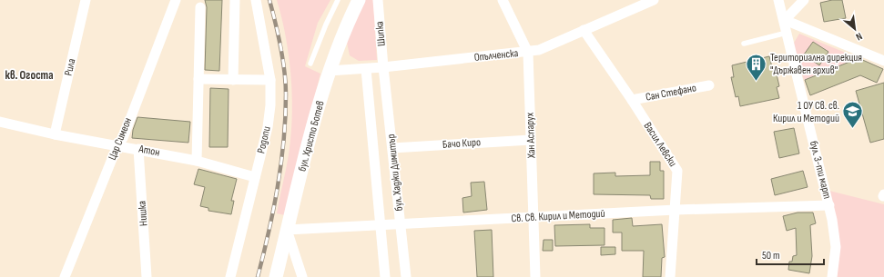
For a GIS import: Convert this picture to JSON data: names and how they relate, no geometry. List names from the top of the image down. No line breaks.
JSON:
{"streets":{"street":["Шипка","Опълченска","Рила","Сан Стефано","Хан Аспарух","бул. Христо Ботев","Цар Симеон","Родопи","Бачо Киро","Васил Левски","Атон","бул. 3-ти март","бул. Хаджи Димитър","Нишка","Св. Св. Кирил и Методий"]},"crossings":[["Шипка","Опълченска"],["Шипка","бул. Хаджи Димитър"],["Опълченска","Хан Аспарух"],["Опълченска","бул. Христо Ботев"],["Опълченска","Васил Левски"],["Опълченска","бул. Хаджи Димитър"],["Рила","Атон"],["Сан Стефано","Васил Левски"],["Хан Аспарух","Бачо Киро"],["Хан Аспарух","Св. Св. Кирил и Методий"],["бул. Христо Ботев","Св. Св. Кирил и Методий"],["Цар Симеон","Атон"],["Родопи","Атон"],["Бачо Киро","бул. Хаджи Димитър"],["Васил Левски","Св. Св. Кирил и Методий"],["Атон","Нишка"],["бул. 3-ти март","Св. Св. Кирил и Методий"],["бул. Хаджи Димитър","Св. Св. Кирил и Методий"]],"districts":["кв. Огоста"],"places":{"building":["Териториална дирекция \"Държавен архив\""],"school or university":["1 ОУ Св. св. Кирил и Методий"]},"scale_bar":"50 m","north":"bottom right"}
